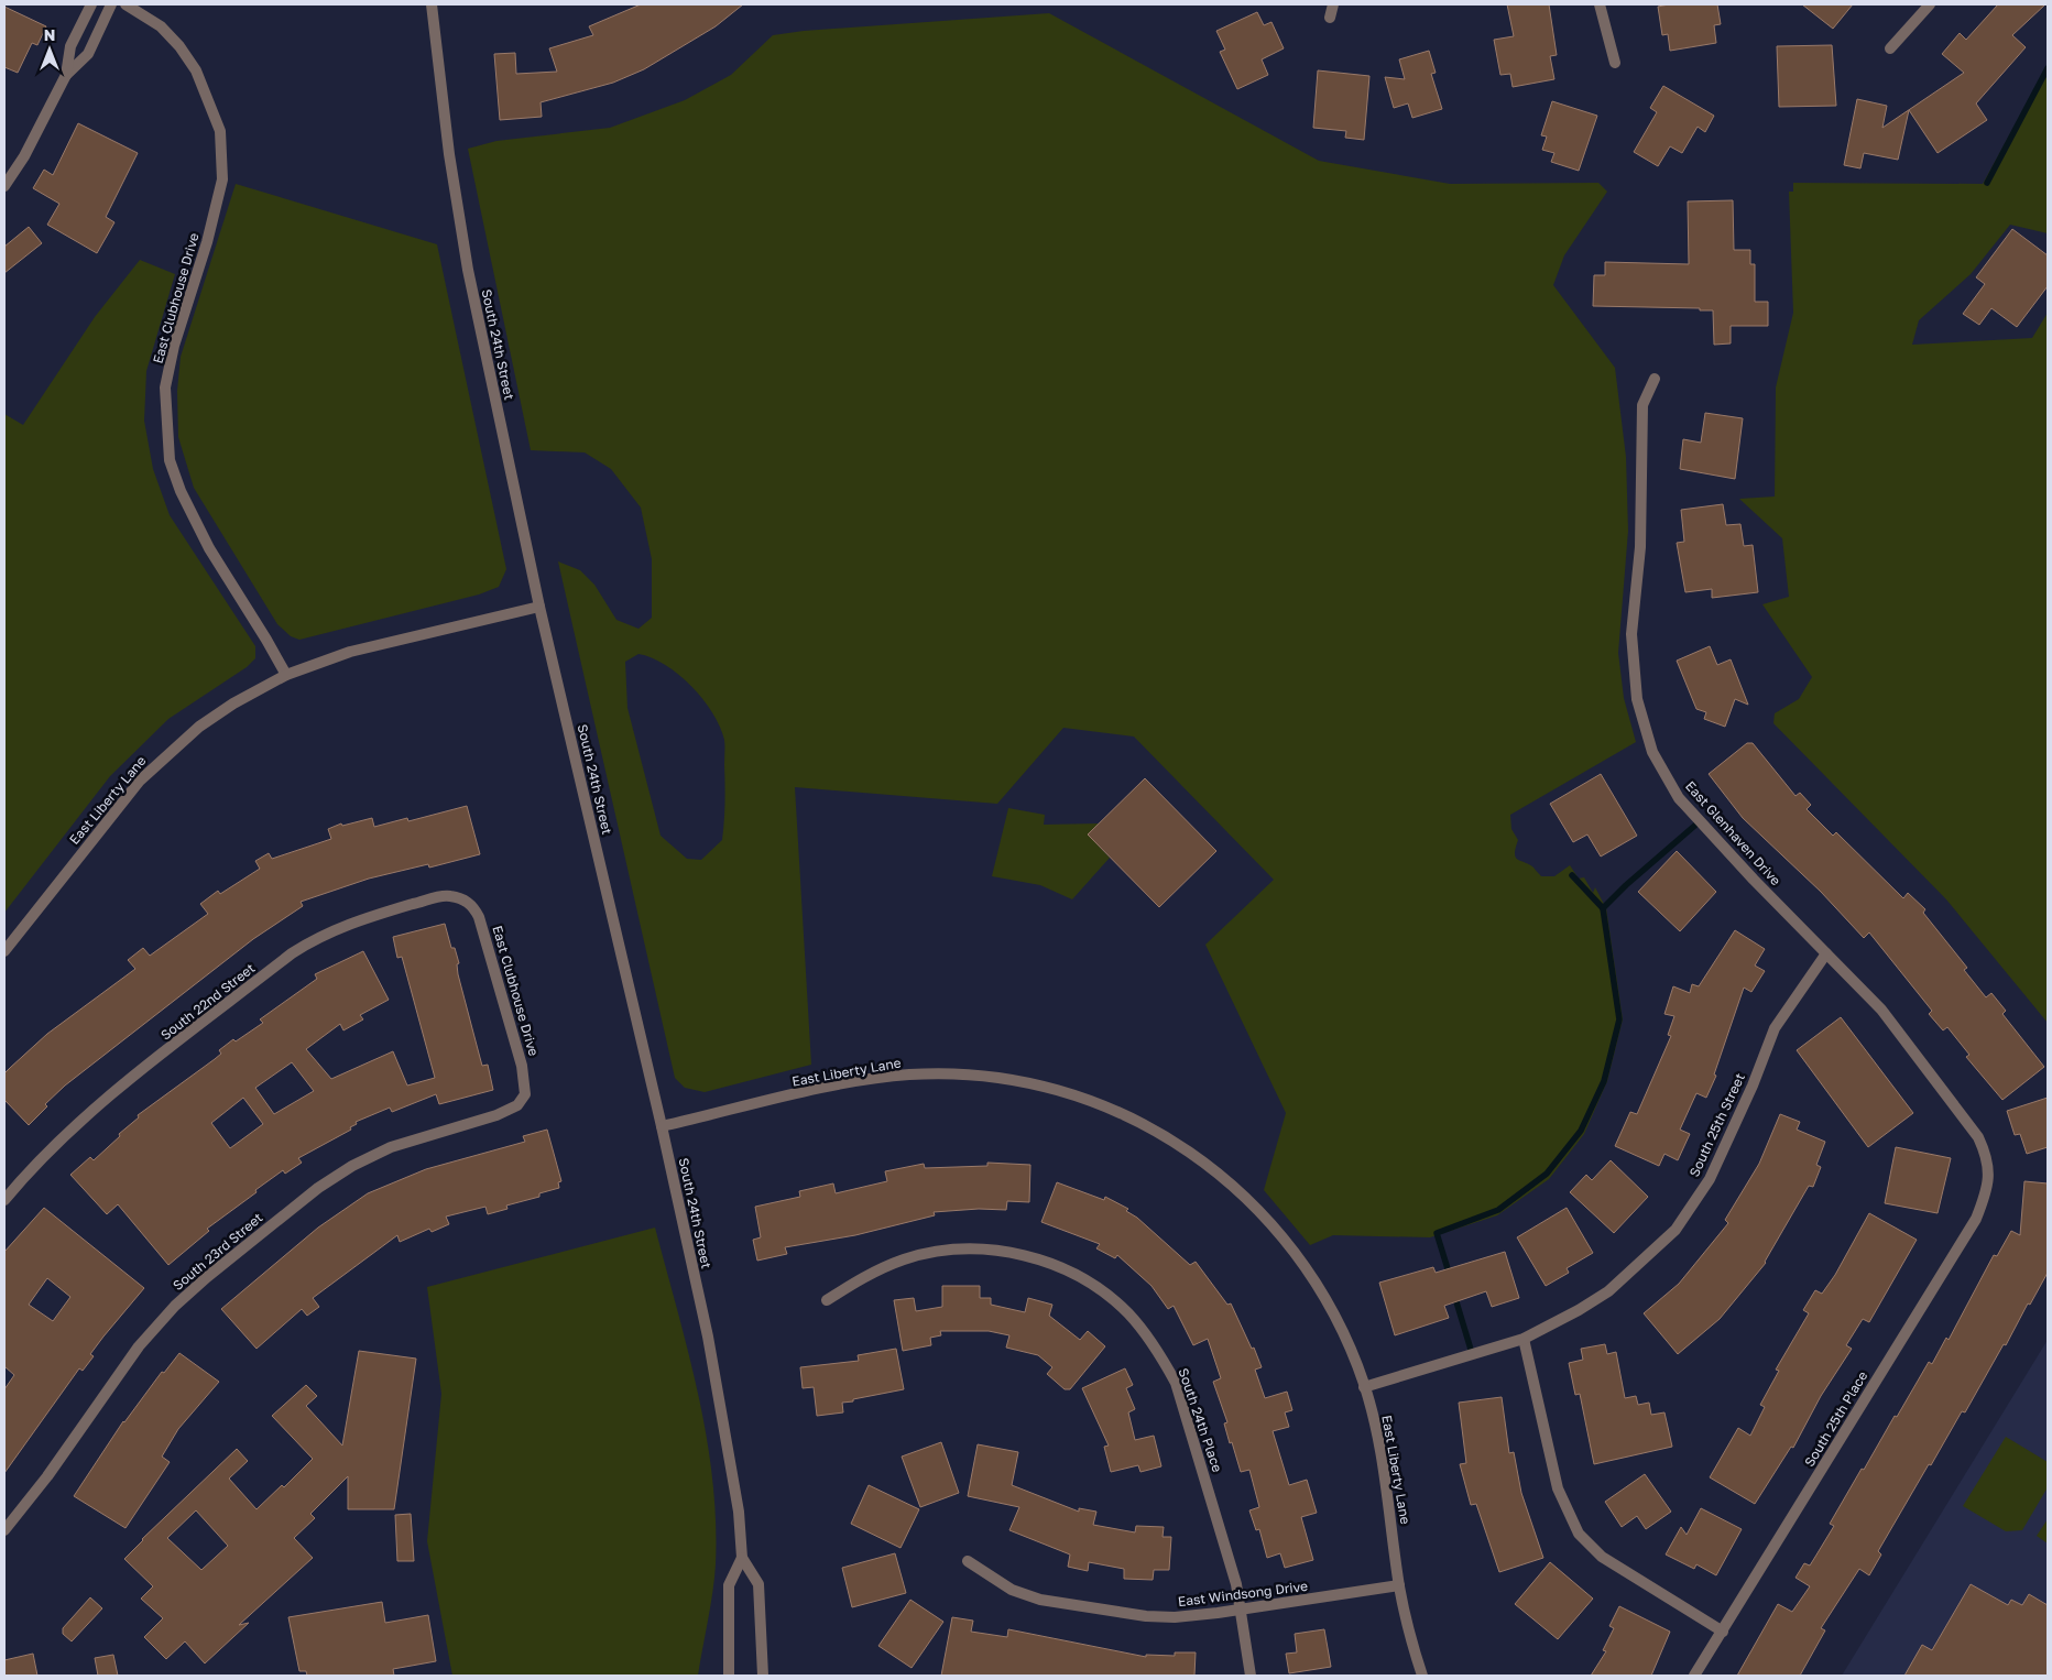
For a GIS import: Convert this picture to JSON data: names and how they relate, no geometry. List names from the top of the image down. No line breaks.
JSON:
{"streets":{"street":["East Clubhouse Drive","South 24th Street","East Liberty Lane","East Glenhaven Drive","South 22nd Street","South 25th Street","South 23rd Street","South 25th Place","South 24th Place","East Windsong Drive"]},"crossings":[["East Clubhouse Drive","East Liberty Lane"],["East Clubhouse Drive","South 22nd Street"],["East Clubhouse Drive","South 23rd Street"],["South 24th Street","East Liberty Lane"],["East Liberty Lane","South 25th Street"],["East Liberty Lane","East Windsong Drive"],["East Glenhaven Drive","South 25th Street"],["East Glenhaven Drive","South 25th Place"],["South 24th Place","East Windsong Drive"]],"north":"top"}
